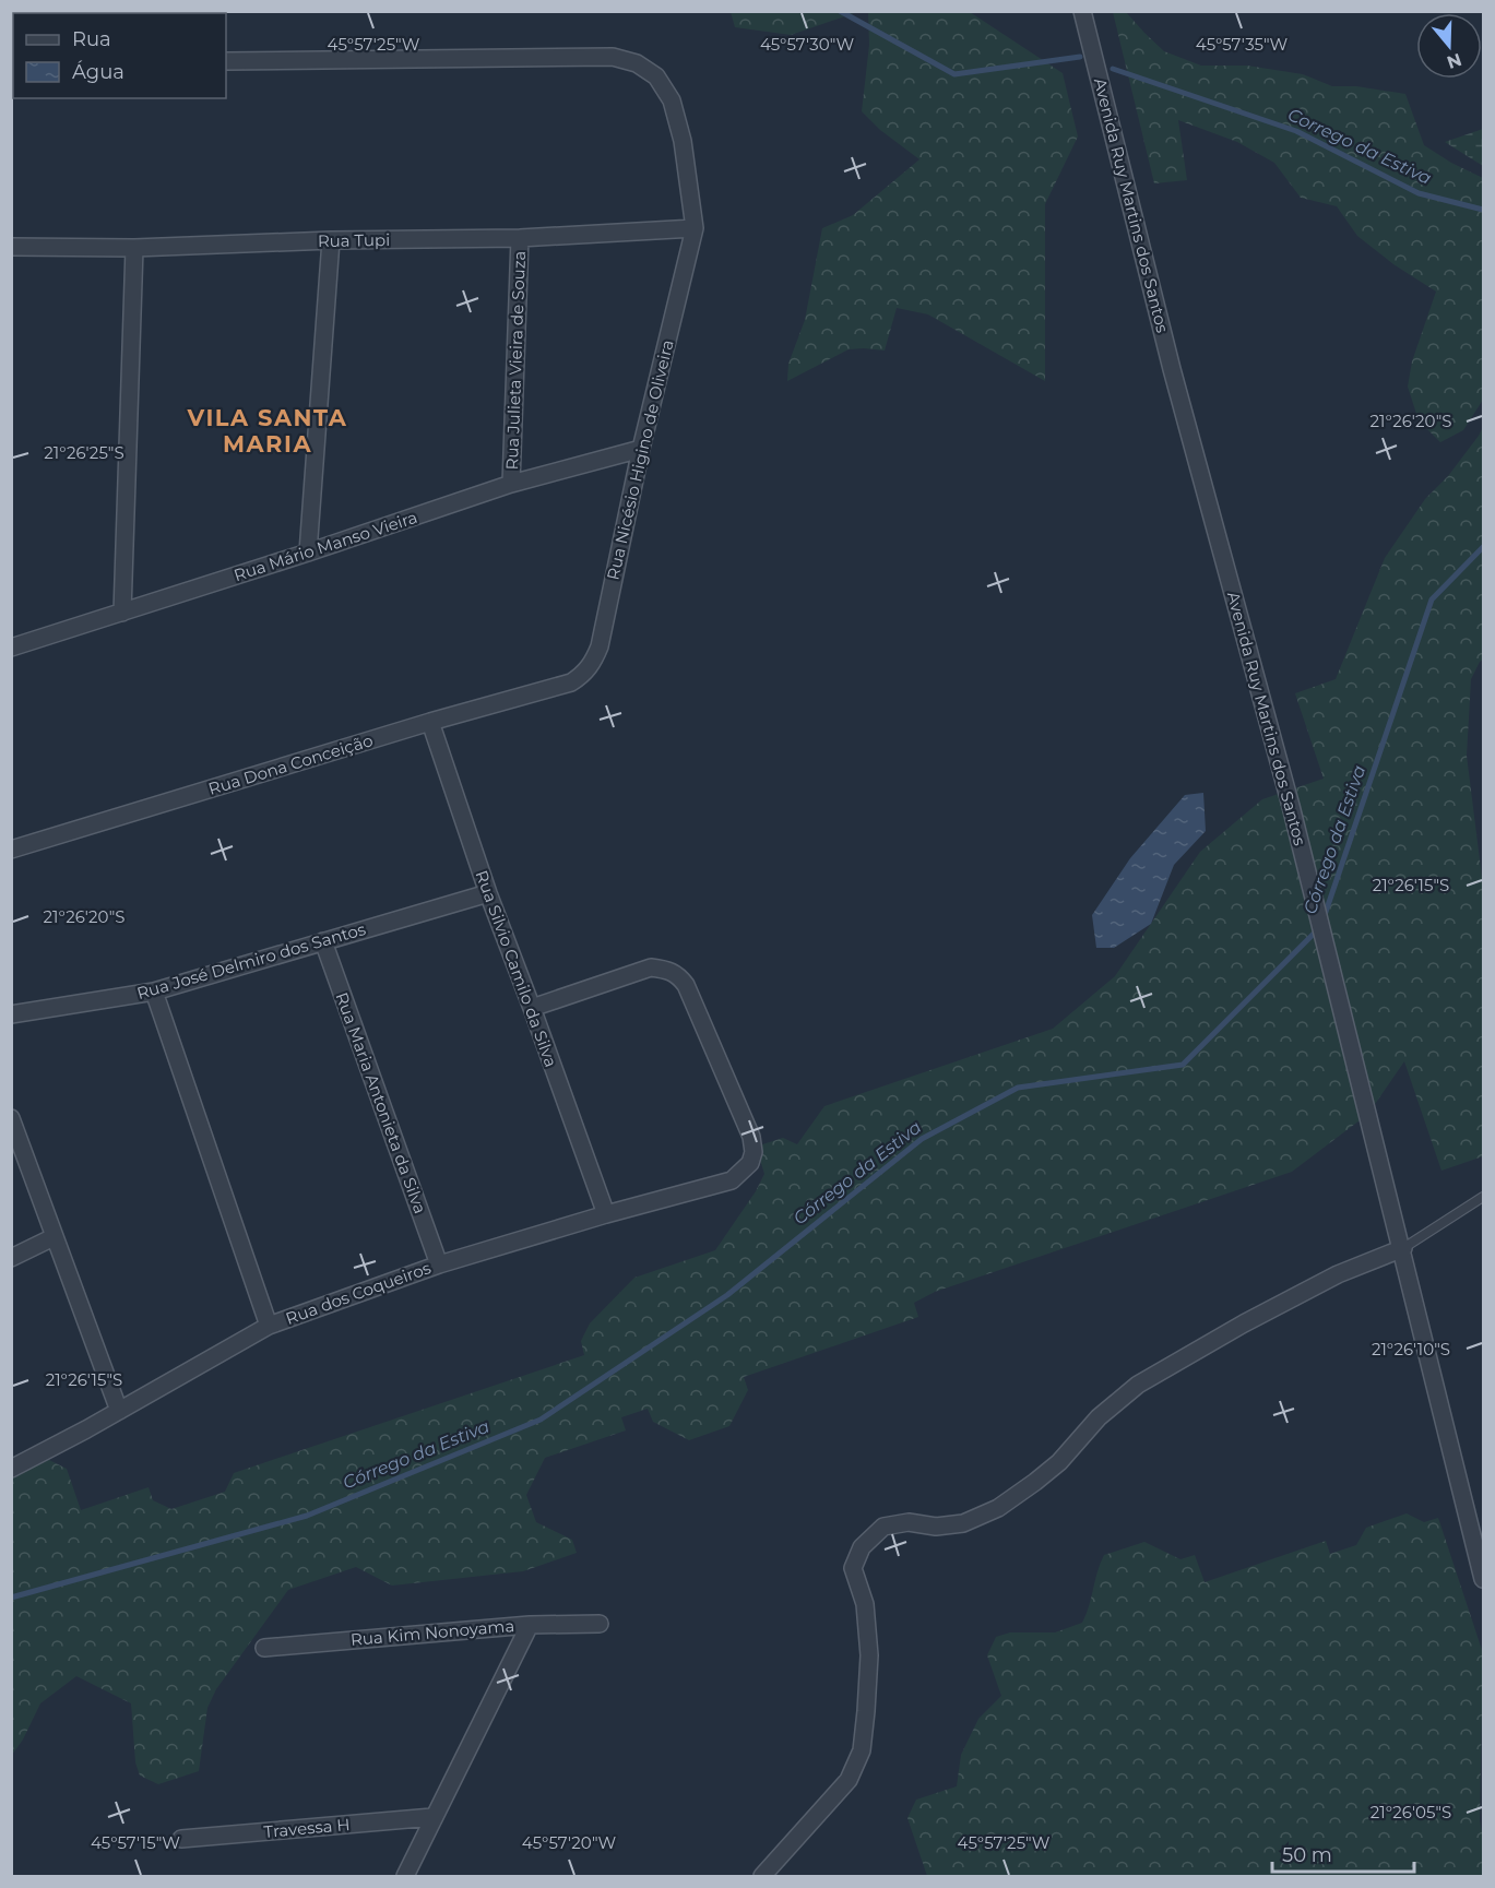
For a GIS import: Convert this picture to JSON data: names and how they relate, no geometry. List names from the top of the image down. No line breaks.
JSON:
{"streets":{"street":["Avenida Ruy Martins dos Santos","Rua Tupi","Rua Julieta Vieira de Souza","Rua Nicésio Higino de Oliveira","Rua Mário Manso Vieira","Rua Dona Conceição","Rua José Delmiro dos Santos","Rua Silvio Camilo da Silva","Rua Maria Antonieta da Silva","Rua dos Coqueiros","Rua Kim Nonoyama","Travessa H"]},"crossings":[["Rua Tupi","Rua Julieta Vieira de Souza"],["Rua Tupi","Rua Nicésio Higino de Oliveira"],["Rua Julieta Vieira de Souza","Rua Mário Manso Vieira"],["Rua Nicésio Higino de Oliveira","Rua Mário Manso Vieira"],["Rua Nicésio Higino de Oliveira","Rua Dona Conceição"],["Rua Dona Conceição","Rua Silvio Camilo da Silva"],["Rua José Delmiro dos Santos","Rua Silvio Camilo da Silva"],["Rua José Delmiro dos Santos","Rua Maria Antonieta da Silva"],["Rua Silvio Camilo da Silva","Rua dos Coqueiros"],["Rua Maria Antonieta da Silva","Rua dos Coqueiros"]],"districts":["VILA SANTA MARIA"],"water":["Corrego da Estiva","Córrego da Estiva"],"legend":["Rua","Água"],"scale_bar":"50 m","north":"bottom","coordinates":["45°57'25\"W","45°57'30\"W","45°57'35\"W","21°26'20\"S","21°26'25\"S","21°26'15\"S","21°26'10\"S","21°26'05\"S","45°57'15\"W","45°57'20\"W"]}
